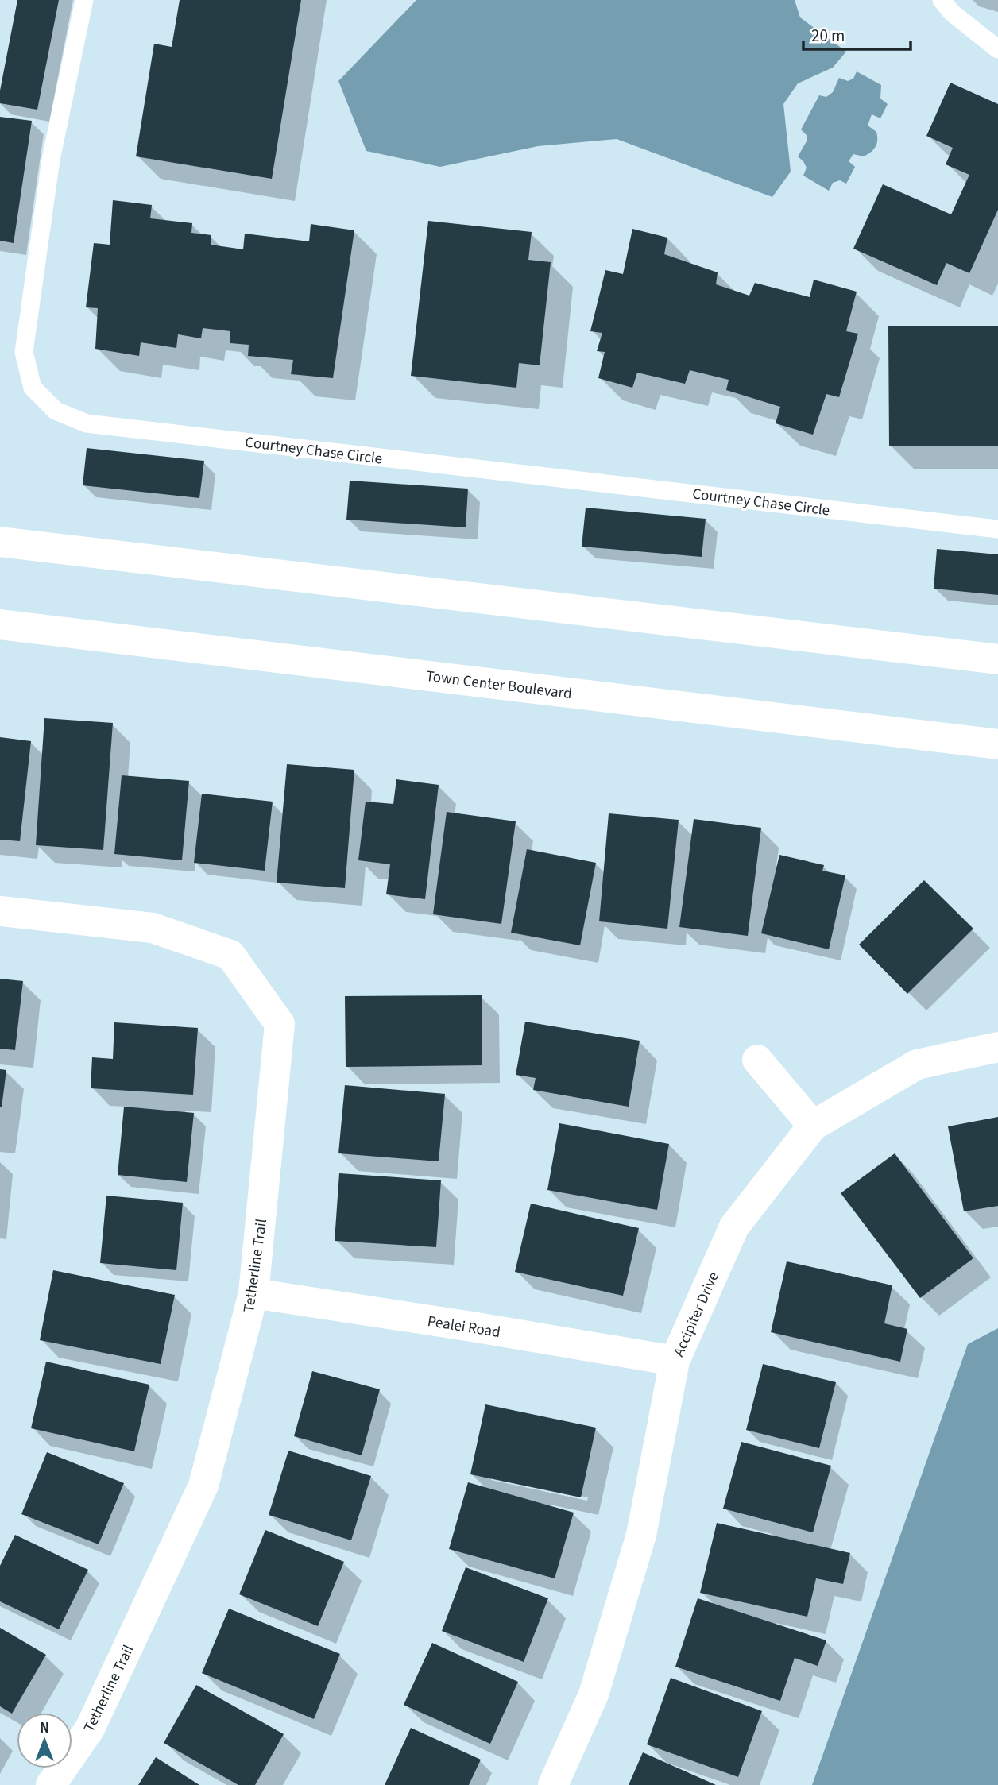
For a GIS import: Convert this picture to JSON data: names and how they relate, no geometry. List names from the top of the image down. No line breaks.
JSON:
{"streets":{"street":["Town Center Boulevard","Tetherline Trail","Accipiter Drive","Pealei Road"],"lane":["Courtney Chase Circle"]},"crossings":[["Tetherline Trail","Pealei Road"],["Accipiter Drive","Pealei Road"]],"scale_bar":"20 m","north":"top"}
